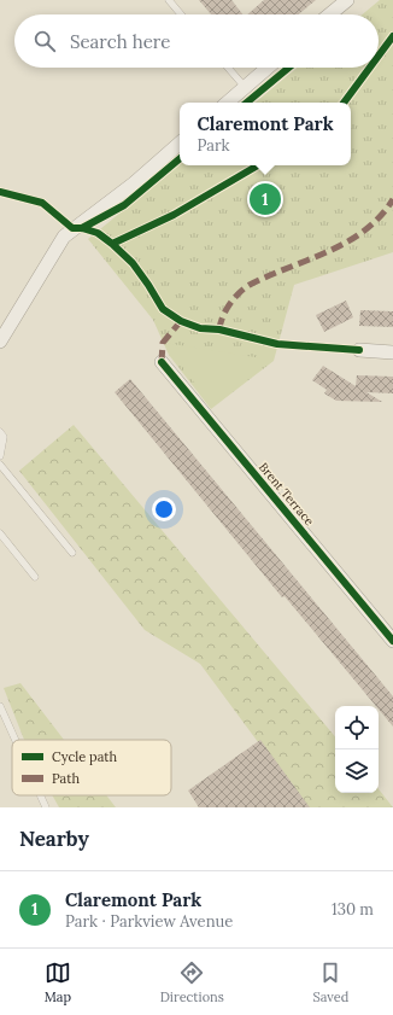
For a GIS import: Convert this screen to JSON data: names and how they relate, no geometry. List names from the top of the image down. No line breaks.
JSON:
{"streets":{"street":["Brent Terrace"]},"legend":["Cycle path","Path"],"page":{"search":"Search here","popup":["Claremont Park","Park"],"pins":"1","heading":"Nearby","list":[{"mark":"1","name":"Claremont Park","note":"Park · Parkview Avenue","value":"130 m"}],"nav":["Map","Directions","Saved"]}}
